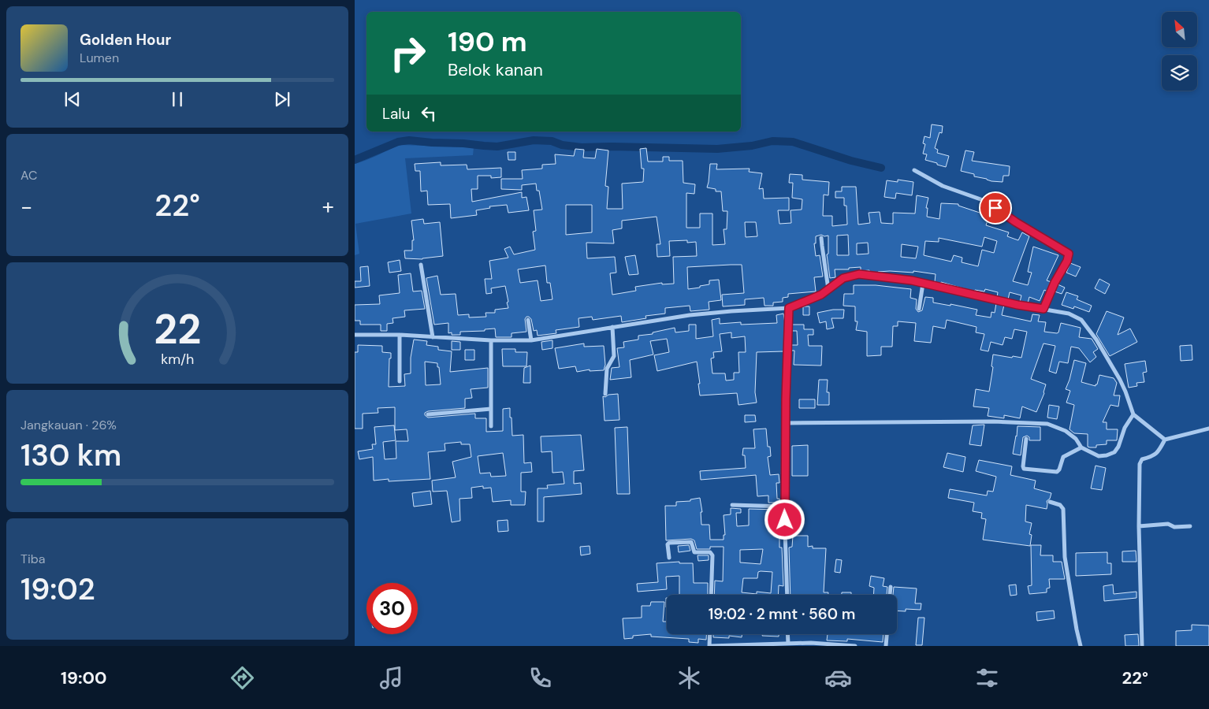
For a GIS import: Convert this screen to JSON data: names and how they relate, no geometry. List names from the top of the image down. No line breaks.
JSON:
{"north":"top left","page":{"turn":["190 m","Belok kanan"],"song":["Golden Hour","Lumen"],"then":"Lalu","tile":["AC",["Jangkauan · 26%","130 km"],["Tiba","19:02"]],"heat":["−","22°","+"],"limit":"30","trip":"19:02 · 2 mnt · 560 m","tabs":["19:00","22°"],"gauge":["22","km/h"]}}
